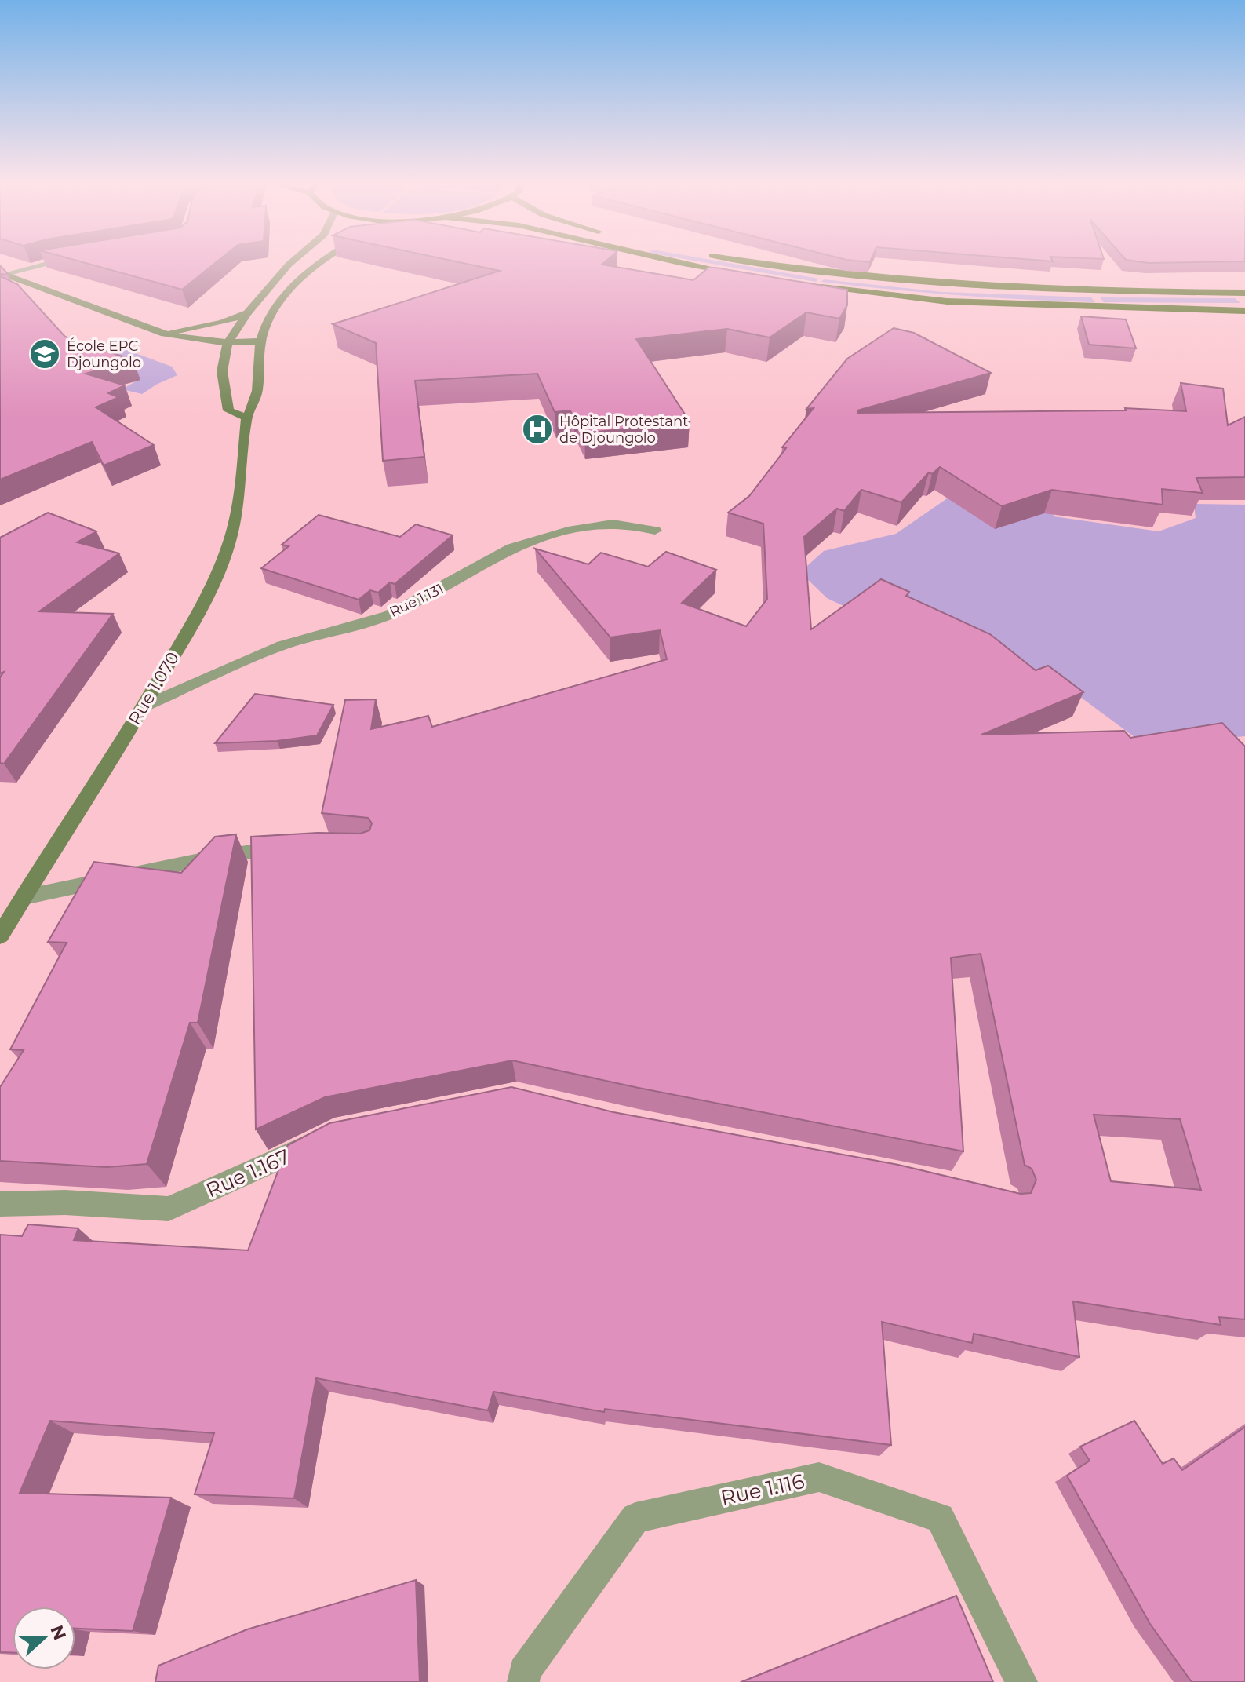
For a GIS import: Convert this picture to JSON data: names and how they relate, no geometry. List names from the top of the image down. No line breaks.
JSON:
{"streets":{"main road":["Rue 1.070"],"street":["Rue 1.131","Rue 1.167","Rue 1.116"]},"crossings":[["Rue 1.131","Rue 1.070"]],"places":{"school or university":["École EPC Djoungolo"],"hospital":["Hôpital Protestant de Djoungolo"]},"north":"right"}
